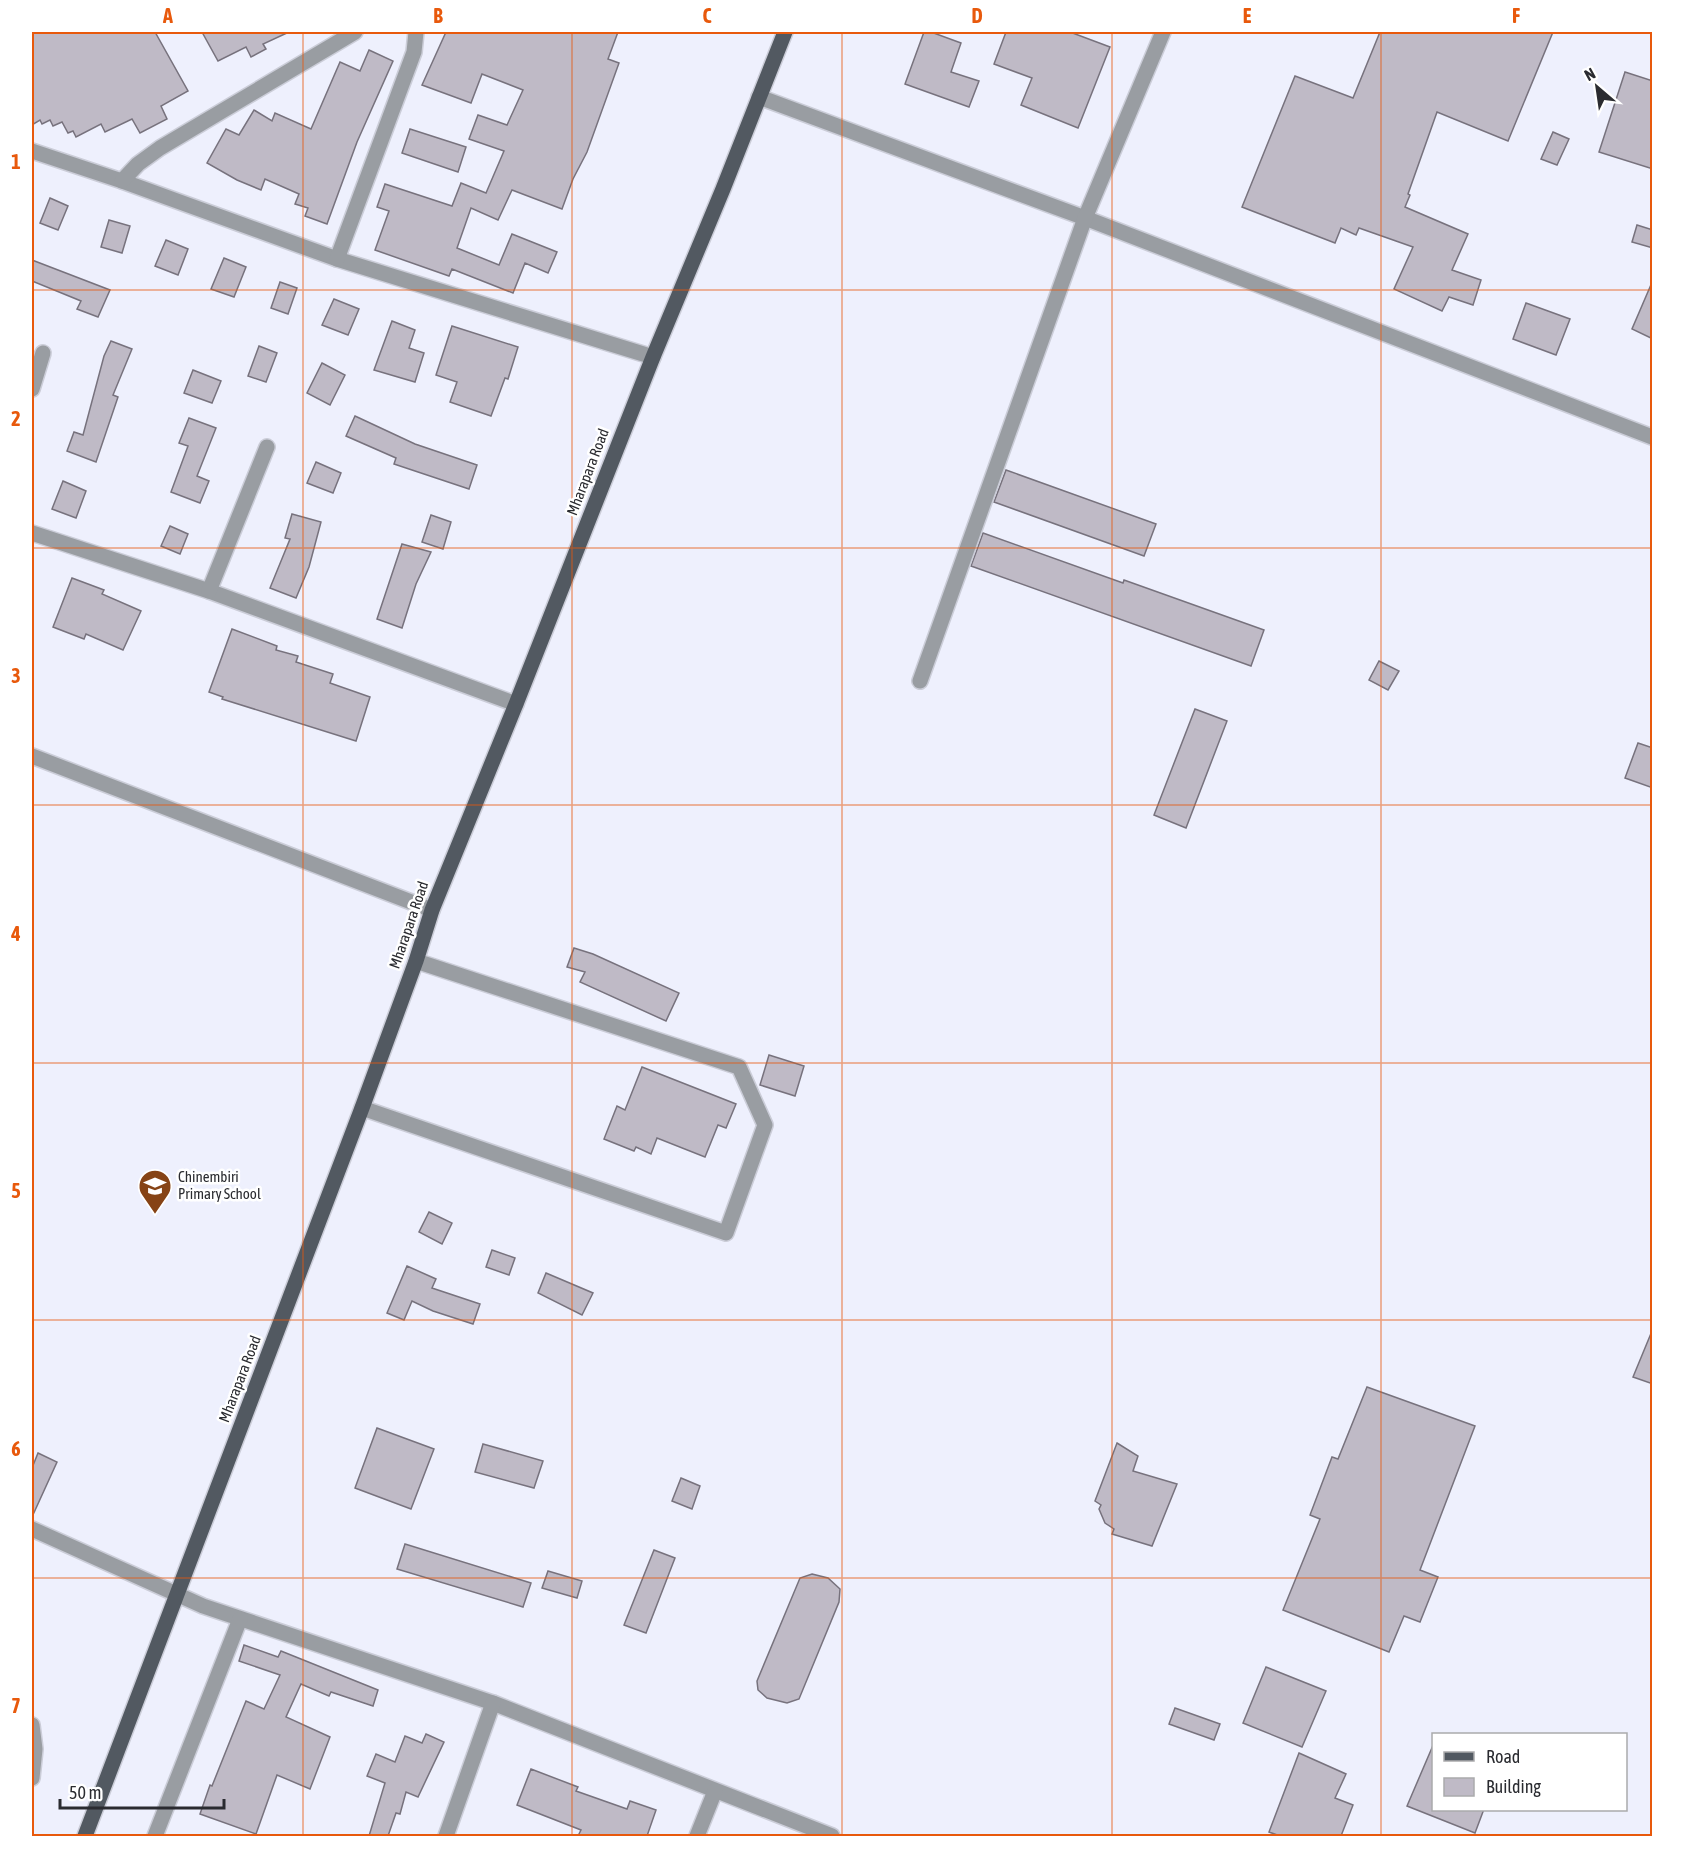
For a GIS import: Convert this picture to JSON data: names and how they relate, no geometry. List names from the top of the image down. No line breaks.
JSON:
{"streets":{"main road":["Mharapara Road"]},"places":{"school or university":["Chinembiri Primary School"]},"legend":["Road","Building"],"scale_bar":"50 m","north":"top left","grid":{"columns":["A","B","C","D","E","F"],"rows":["1","2","3","4","5","6","7"]}}
